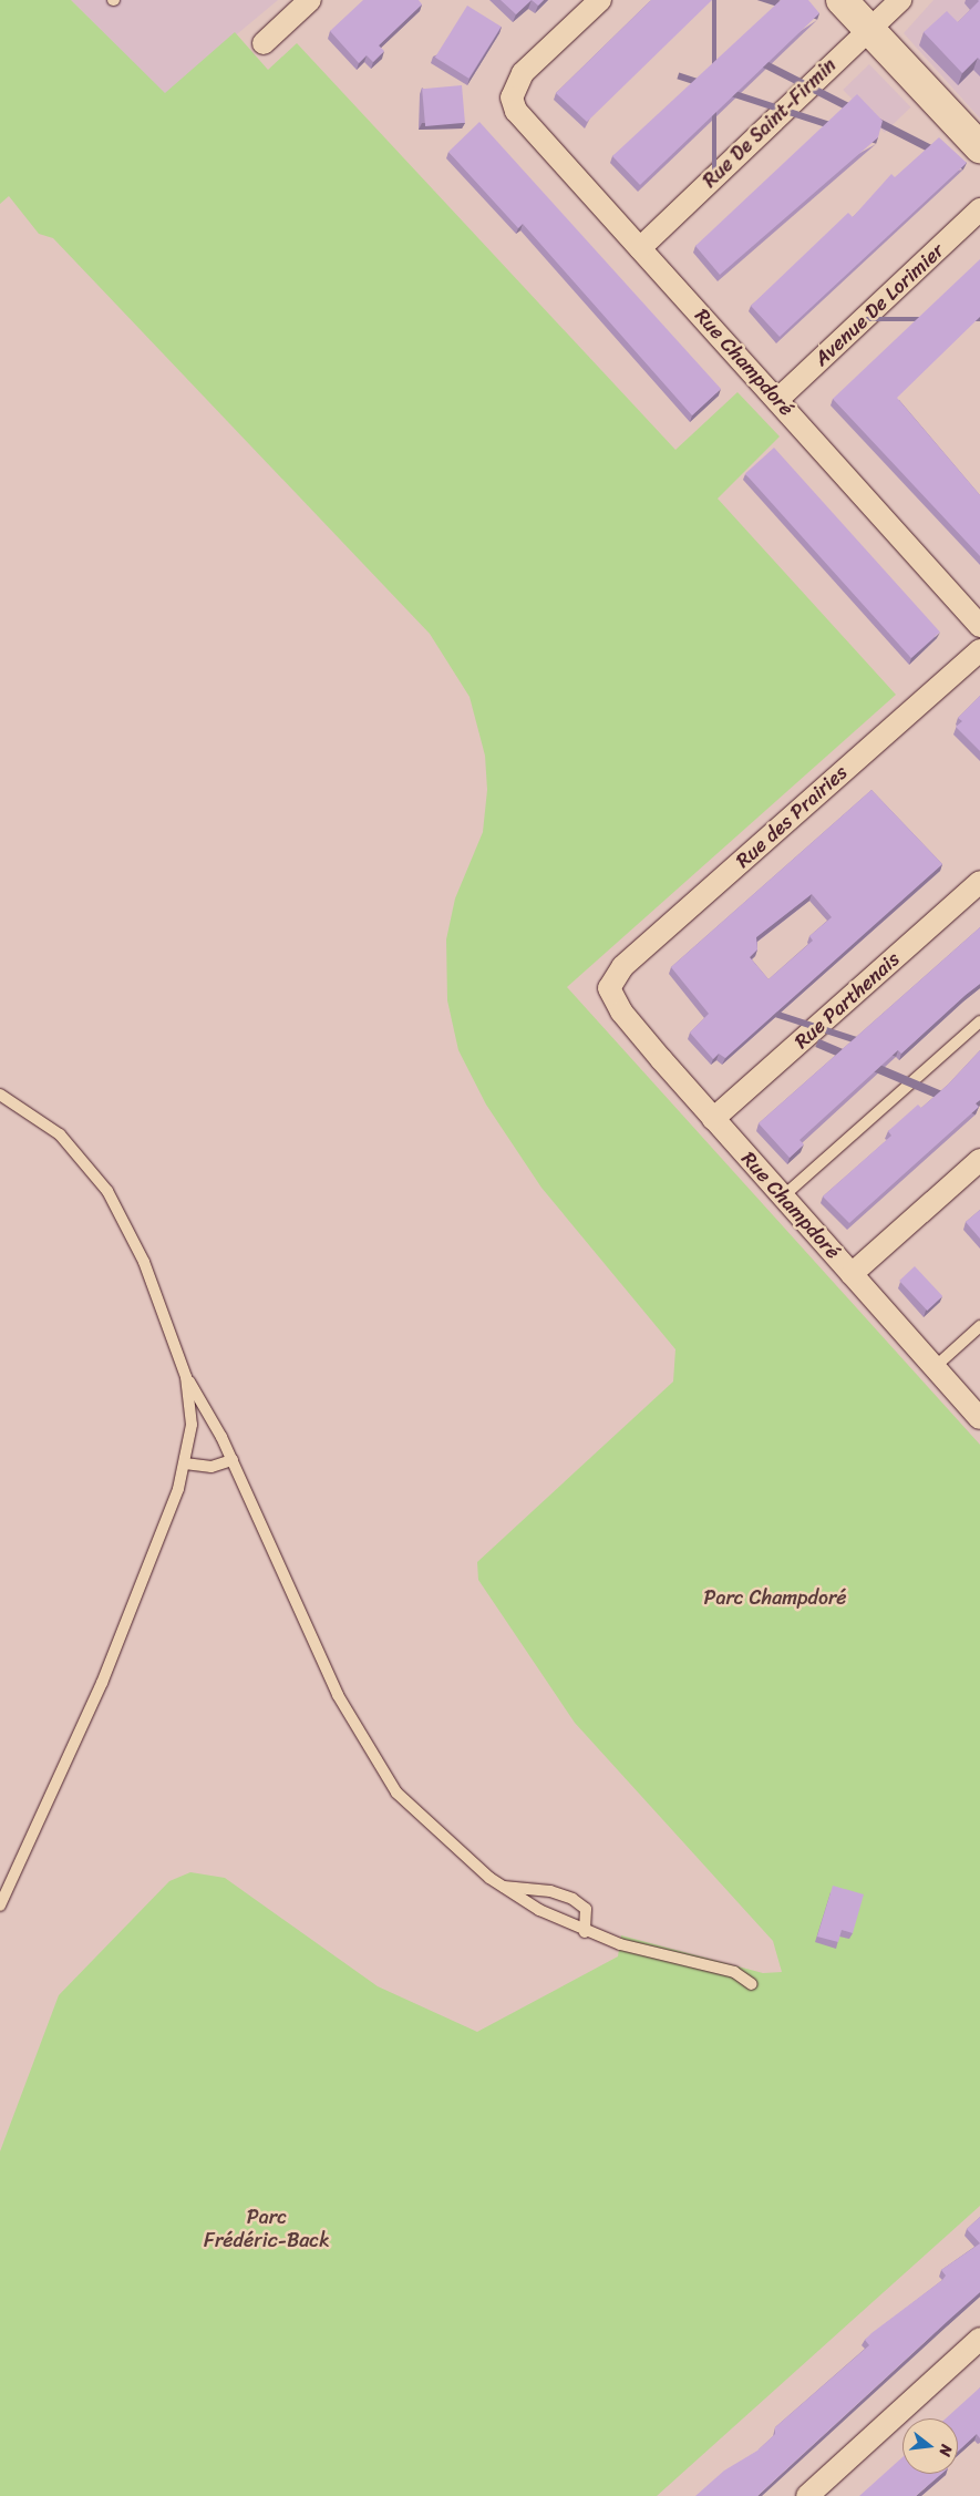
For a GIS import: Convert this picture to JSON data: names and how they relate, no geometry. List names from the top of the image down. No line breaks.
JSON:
{"streets":{"street":["Rue De Saint-Firmin","Avenue De Lorimier","Rue Champdoré","Rue des Prairies","Rue Parthenais"]},"crossings":[["Rue De Saint-Firmin","Rue Champdoré"],["Avenue De Lorimier","Rue Champdoré"],["Rue Champdoré","Rue des Prairies"],["Rue Champdoré","Rue Parthenais"]],"parks":["Parc Champdoré","Parc Frédéric-Back"],"north":"right"}
